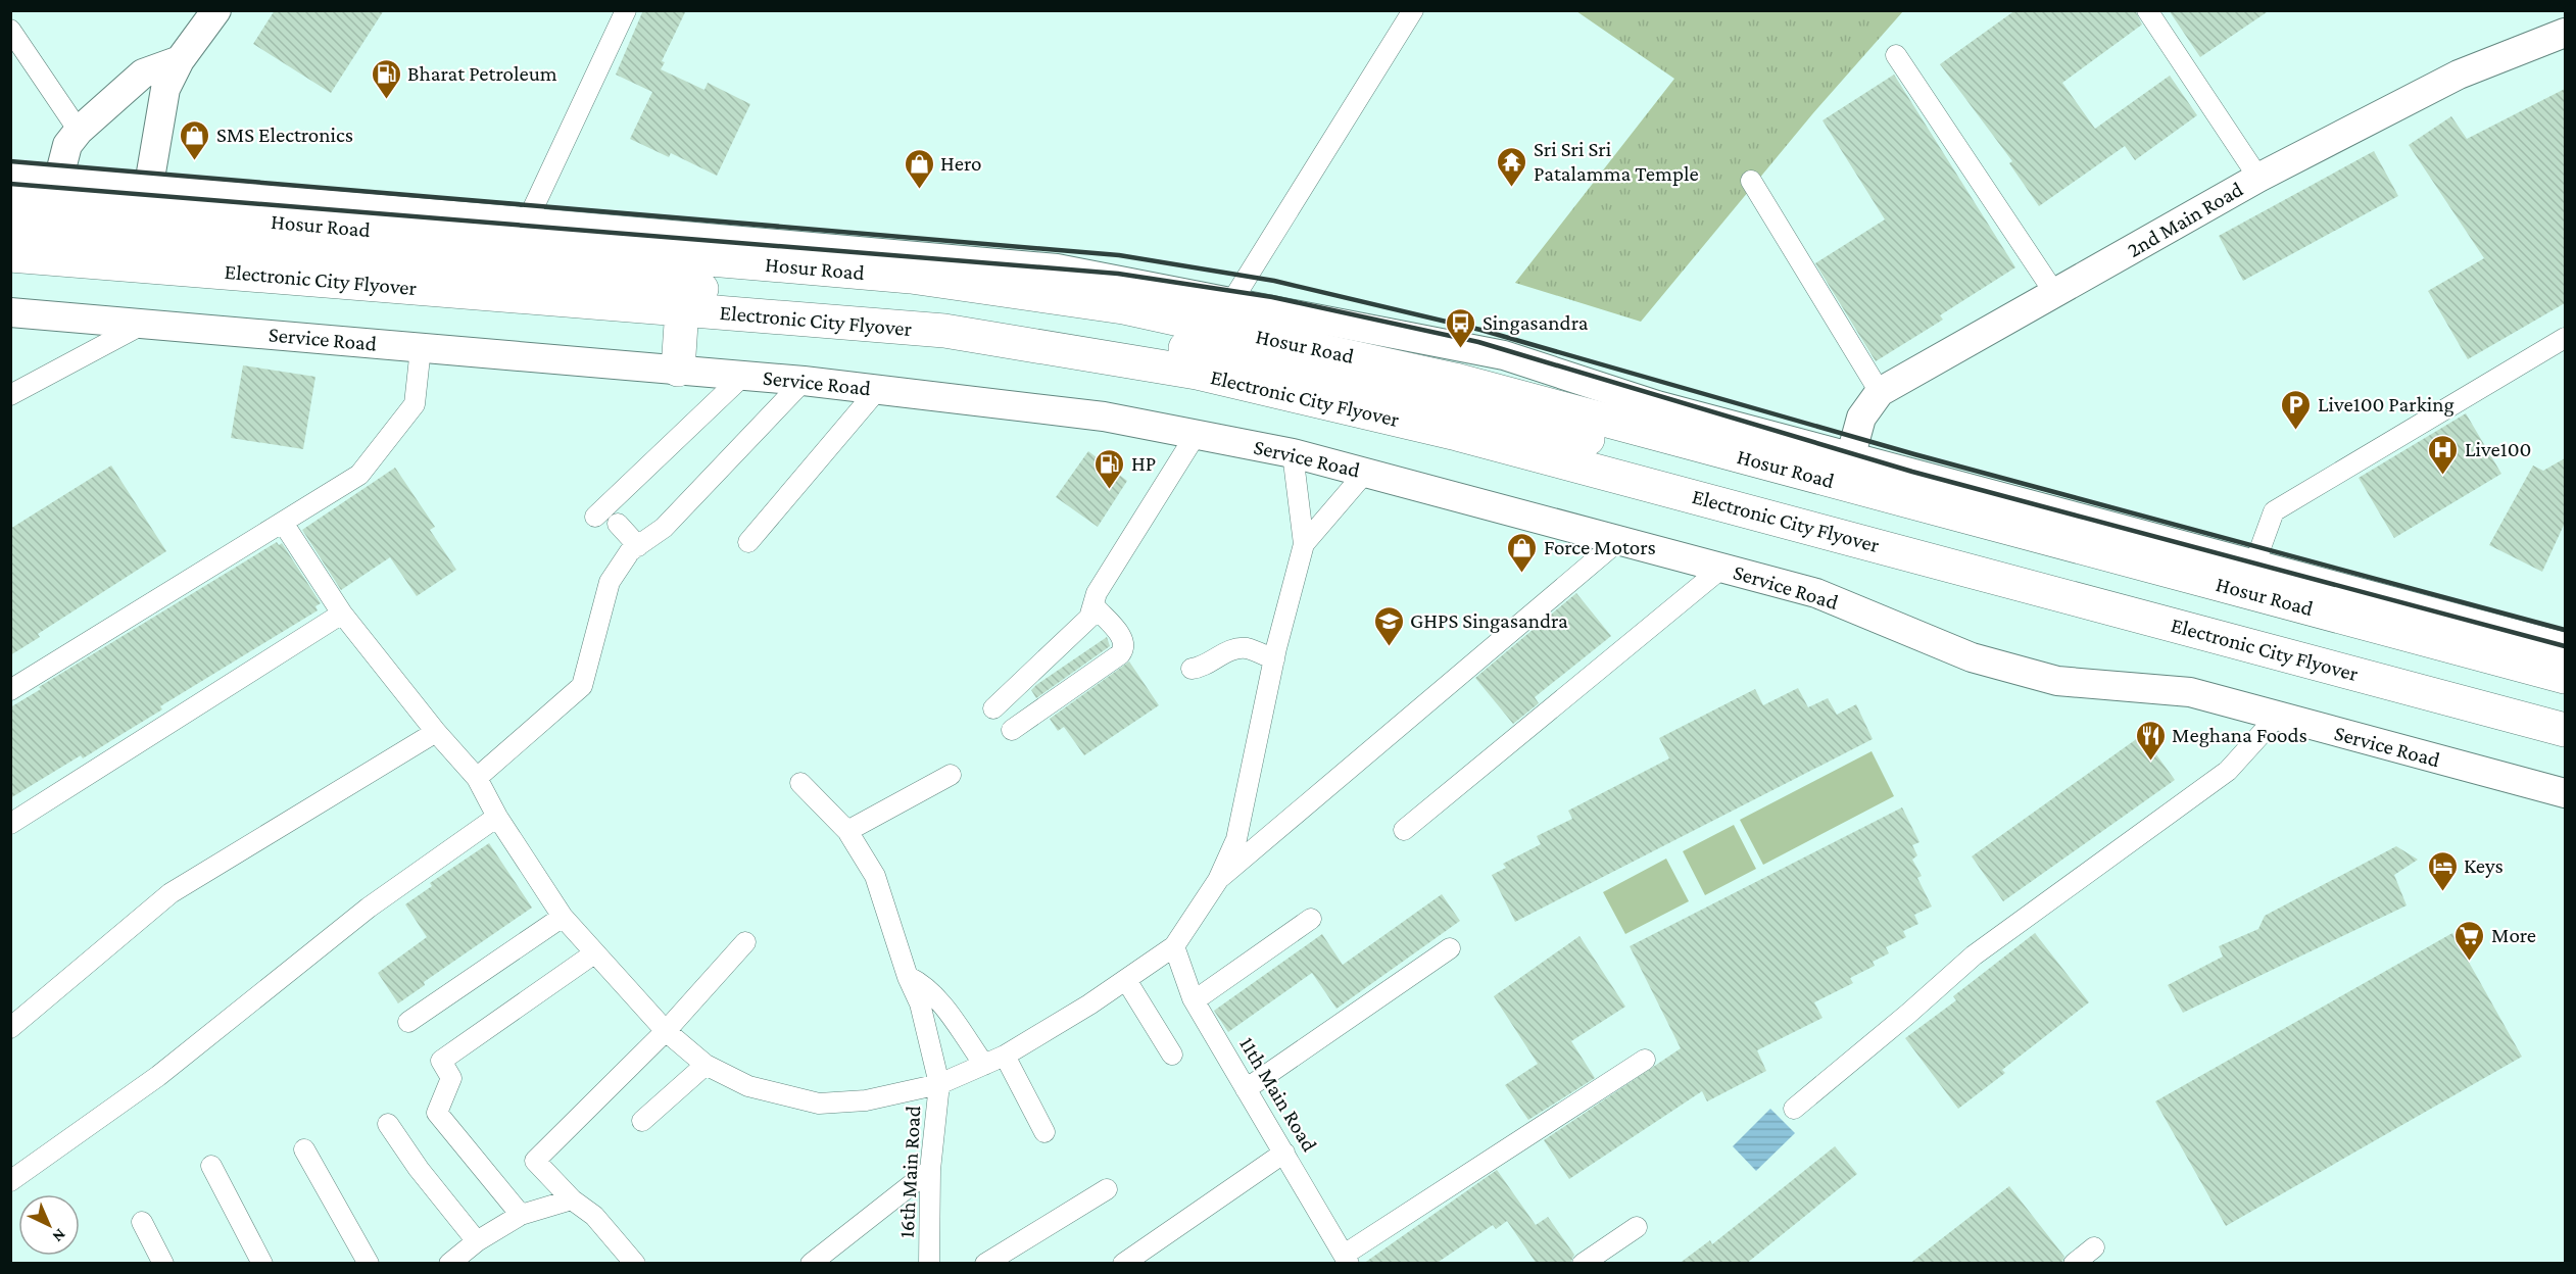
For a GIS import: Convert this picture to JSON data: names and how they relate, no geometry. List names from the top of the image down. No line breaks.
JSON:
{"streets":{"highway":["Hosur Road","Electronic City Flyover"],"street":["2nd Main Road","Service Road","11th Main Road","16th Main Road"]},"places":{"fuel station":["Bharat Petroleum","HP"],"shop":["SMS Electronics","Hero","Force Motors"],"temple":["Sri Sri Sri Patalamma Temple"],"bus stop":["Singasandra"],"parking":["Live100 Parking"],"hospital":["Live100"],"school or university":["GHPS Singasandra"],"restaurant":["Meghana Foods"],"hotel":["Keys"],"supermarket":["More"]},"north":"bottom right"}
